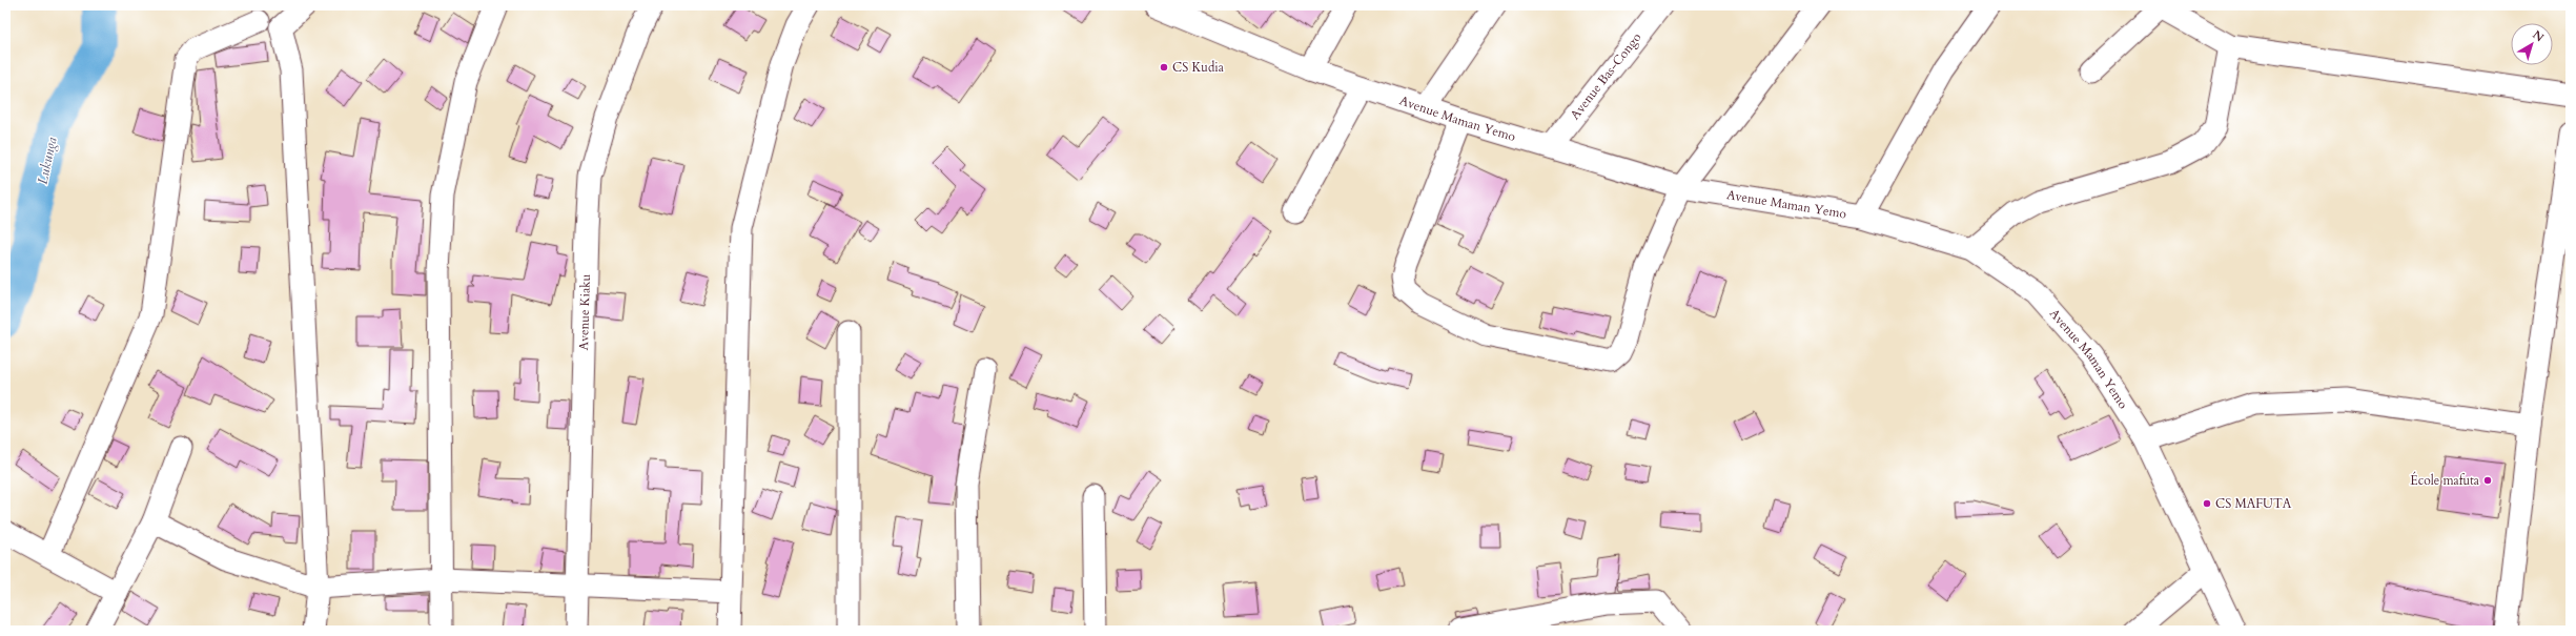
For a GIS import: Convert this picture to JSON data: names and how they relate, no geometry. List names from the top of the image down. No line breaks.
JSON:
{"streets":{"street":["Avenue Bas-Congo","Avenue Maman Yemo","Avenue Kiaku"]},"crossings":[["Avenue Bas-Congo","Avenue Maman Yemo"]],"water":["Lukunga"],"places":["CS Kudia","École mafuta","CS MAFUTA"],"north":"top right"}
